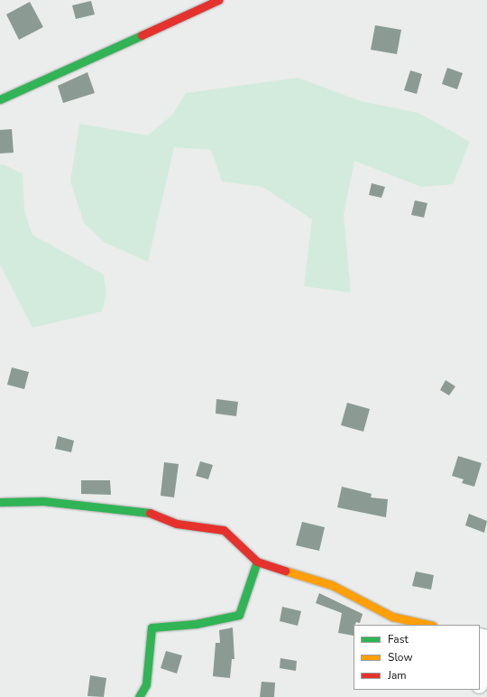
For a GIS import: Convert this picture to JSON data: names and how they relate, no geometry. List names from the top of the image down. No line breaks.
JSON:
{"legend":["Fast","Slow","Jam"]}
